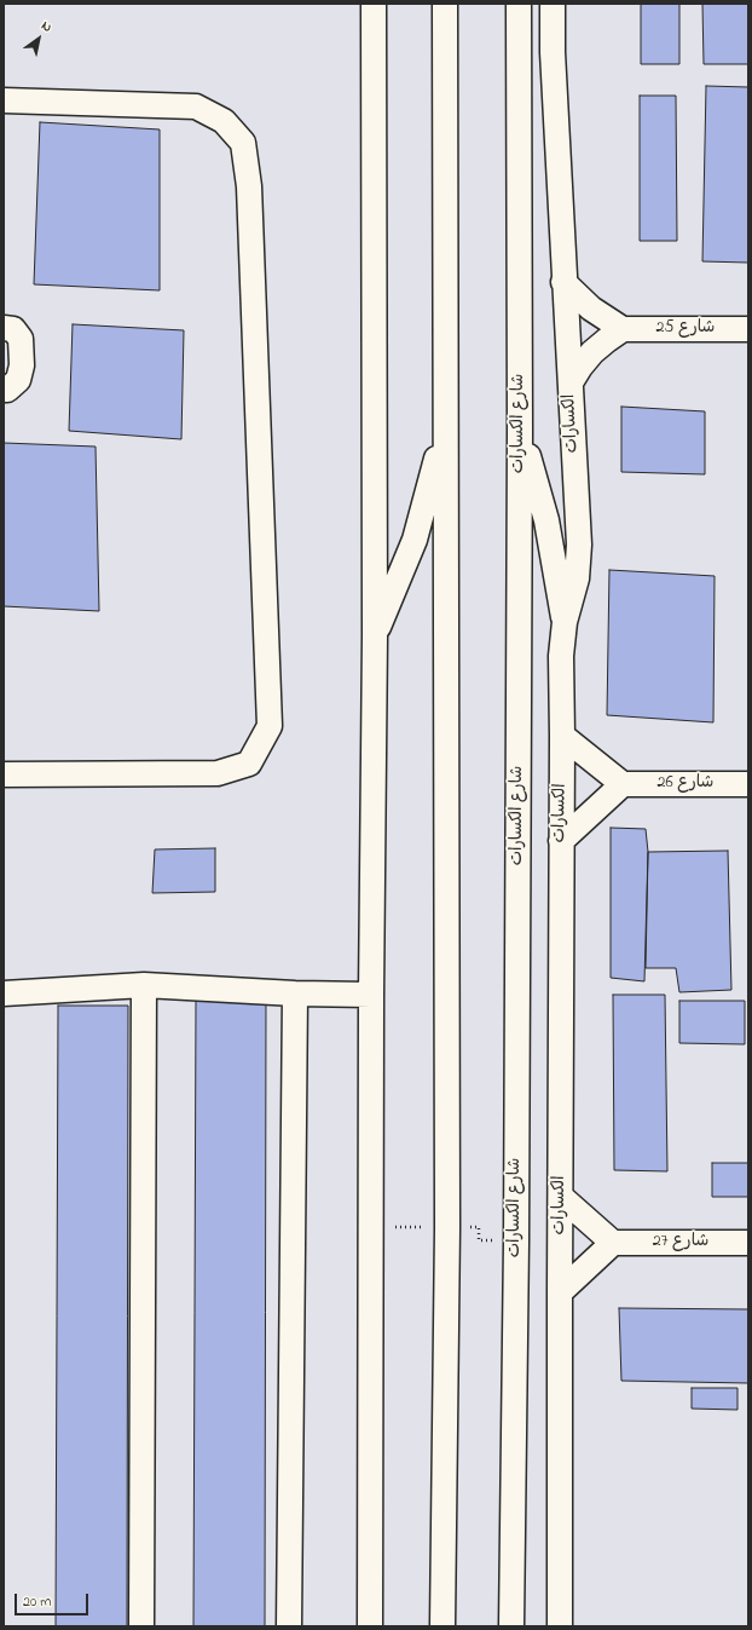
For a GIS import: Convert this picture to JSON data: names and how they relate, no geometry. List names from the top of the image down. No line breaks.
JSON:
{"streets":{"street":["شارع 25","شارع الكسارات","الكسارات","شارع 26","شارع 27"]},"scale_bar":"20 m","north":"top right"}
